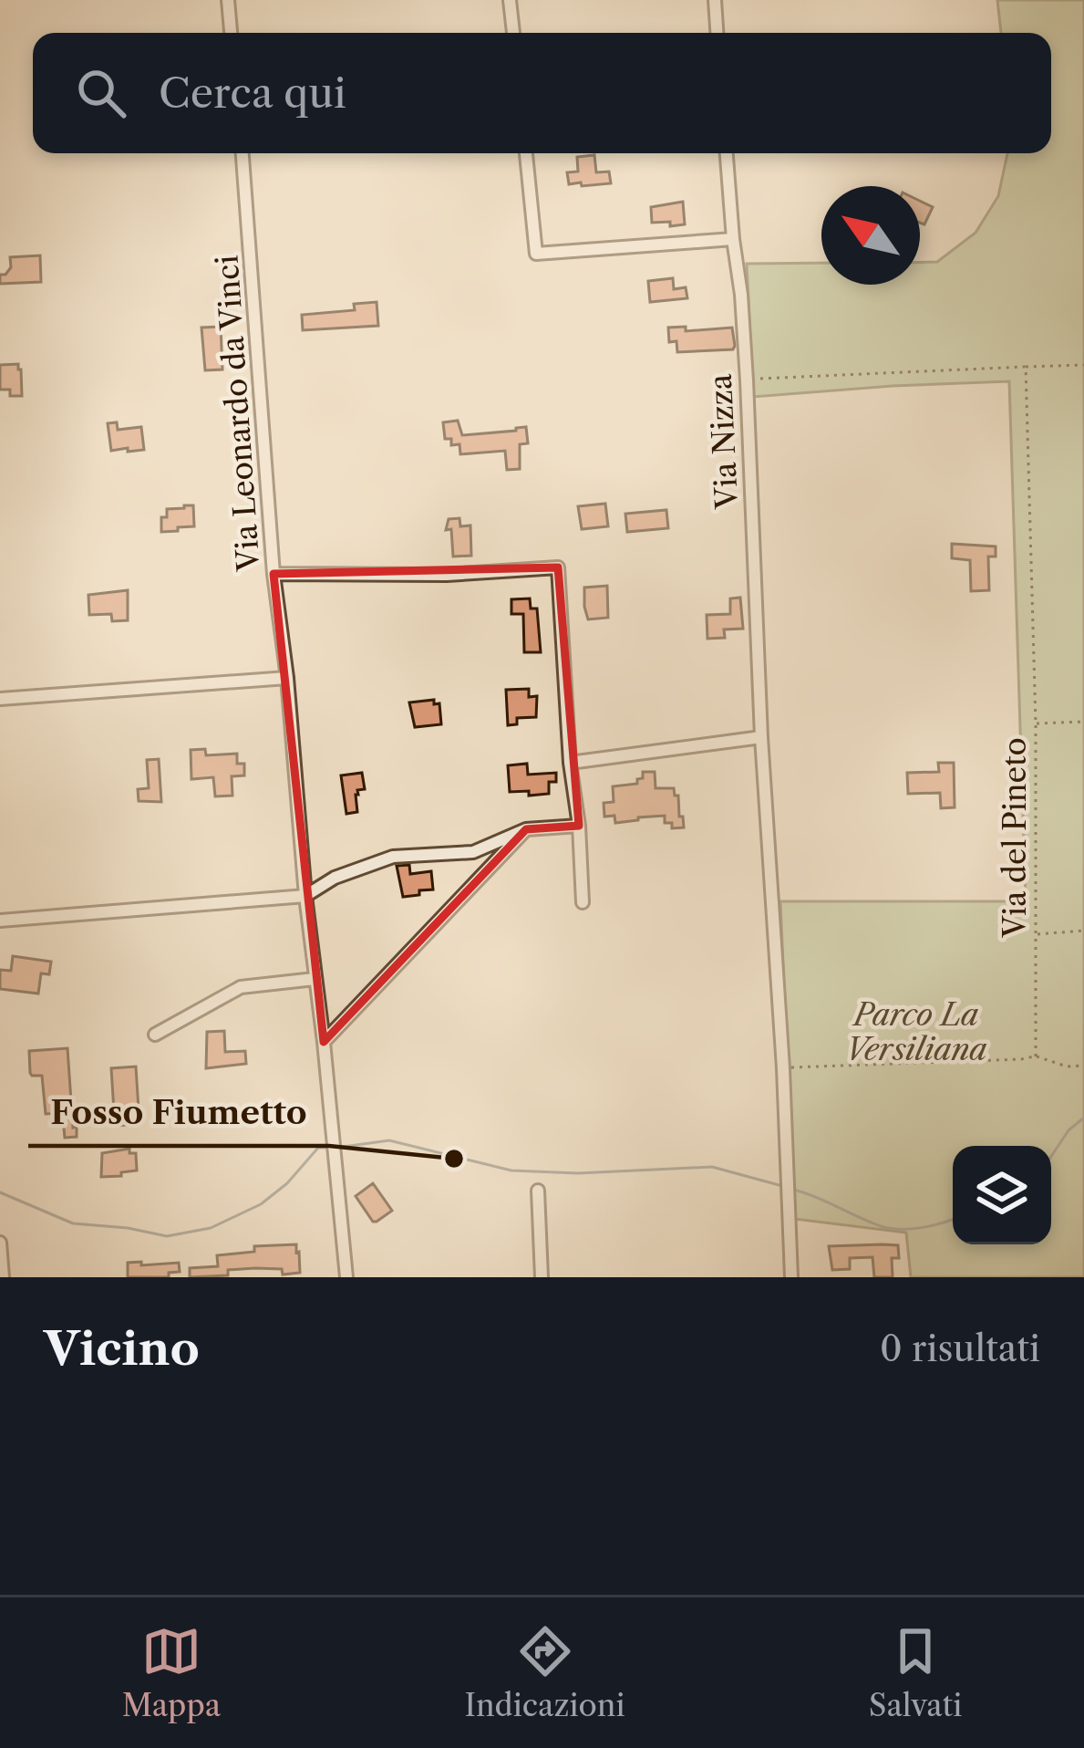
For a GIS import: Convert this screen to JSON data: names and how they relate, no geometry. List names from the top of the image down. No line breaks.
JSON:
{"streets":{"street":["Via Leonardo da Vinci","Via Nizza"],"path":["Via del Pineto"]},"parks":["Parco La Versiliana"],"places":["Fosso Fiumetto"],"north":"top left","page":{"search":"Cerca qui","heading":["Vicino","0 risultati"],"nav":["Mappa","Indicazioni","Salvati"]}}
